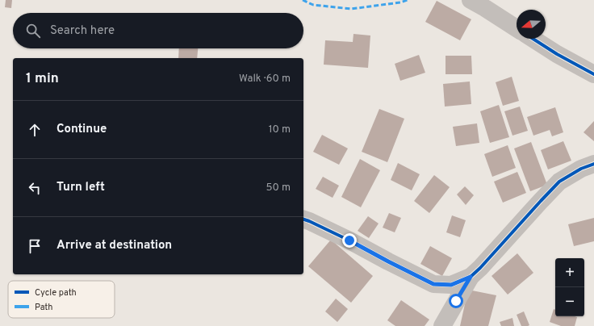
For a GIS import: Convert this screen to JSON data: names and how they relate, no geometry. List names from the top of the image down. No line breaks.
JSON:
{"legend":["Cycle path","Path"],"north":"left","page":{"search":"Search here","heading":["1 min","Walk · 60 m"],"list":[["Continue","10 m"],["Turn left","50 m"],"Arrive at destination"],"map_buttons":["+","−"]}}
